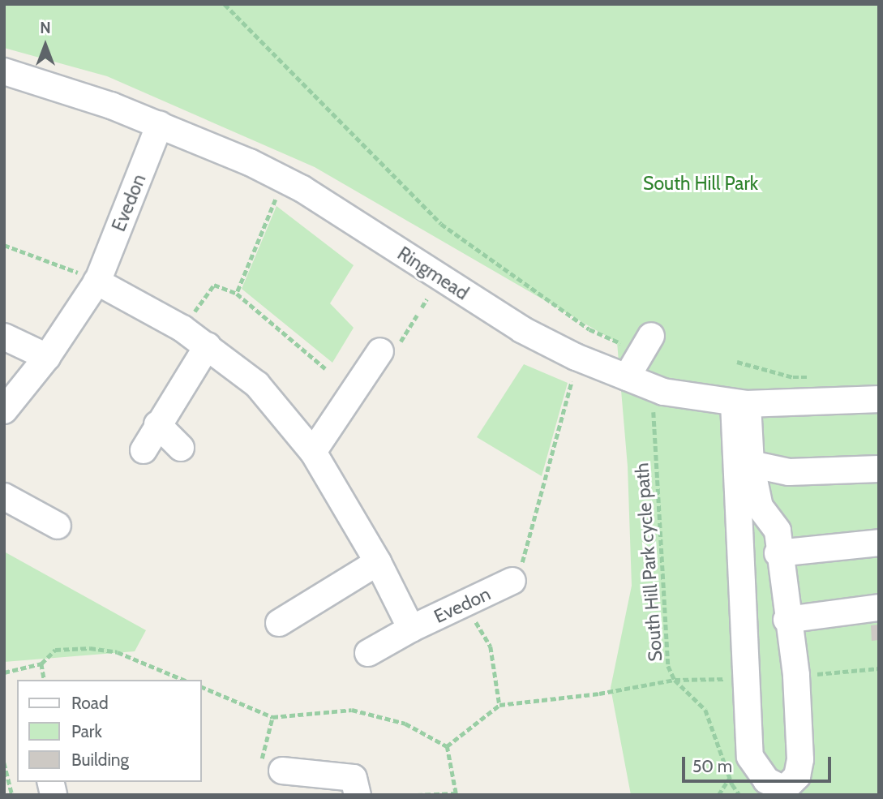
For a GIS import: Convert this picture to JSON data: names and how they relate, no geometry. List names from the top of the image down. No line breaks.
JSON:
{"streets":{"street":["Evedon","Ringmead"],"path":["South Hill Park cycle path"]},"crossings":[["Evedon","Ringmead"]],"parks":["South Hill Park"],"legend":["Road","Park","Building"],"scale_bar":"50 m","north":"top"}
